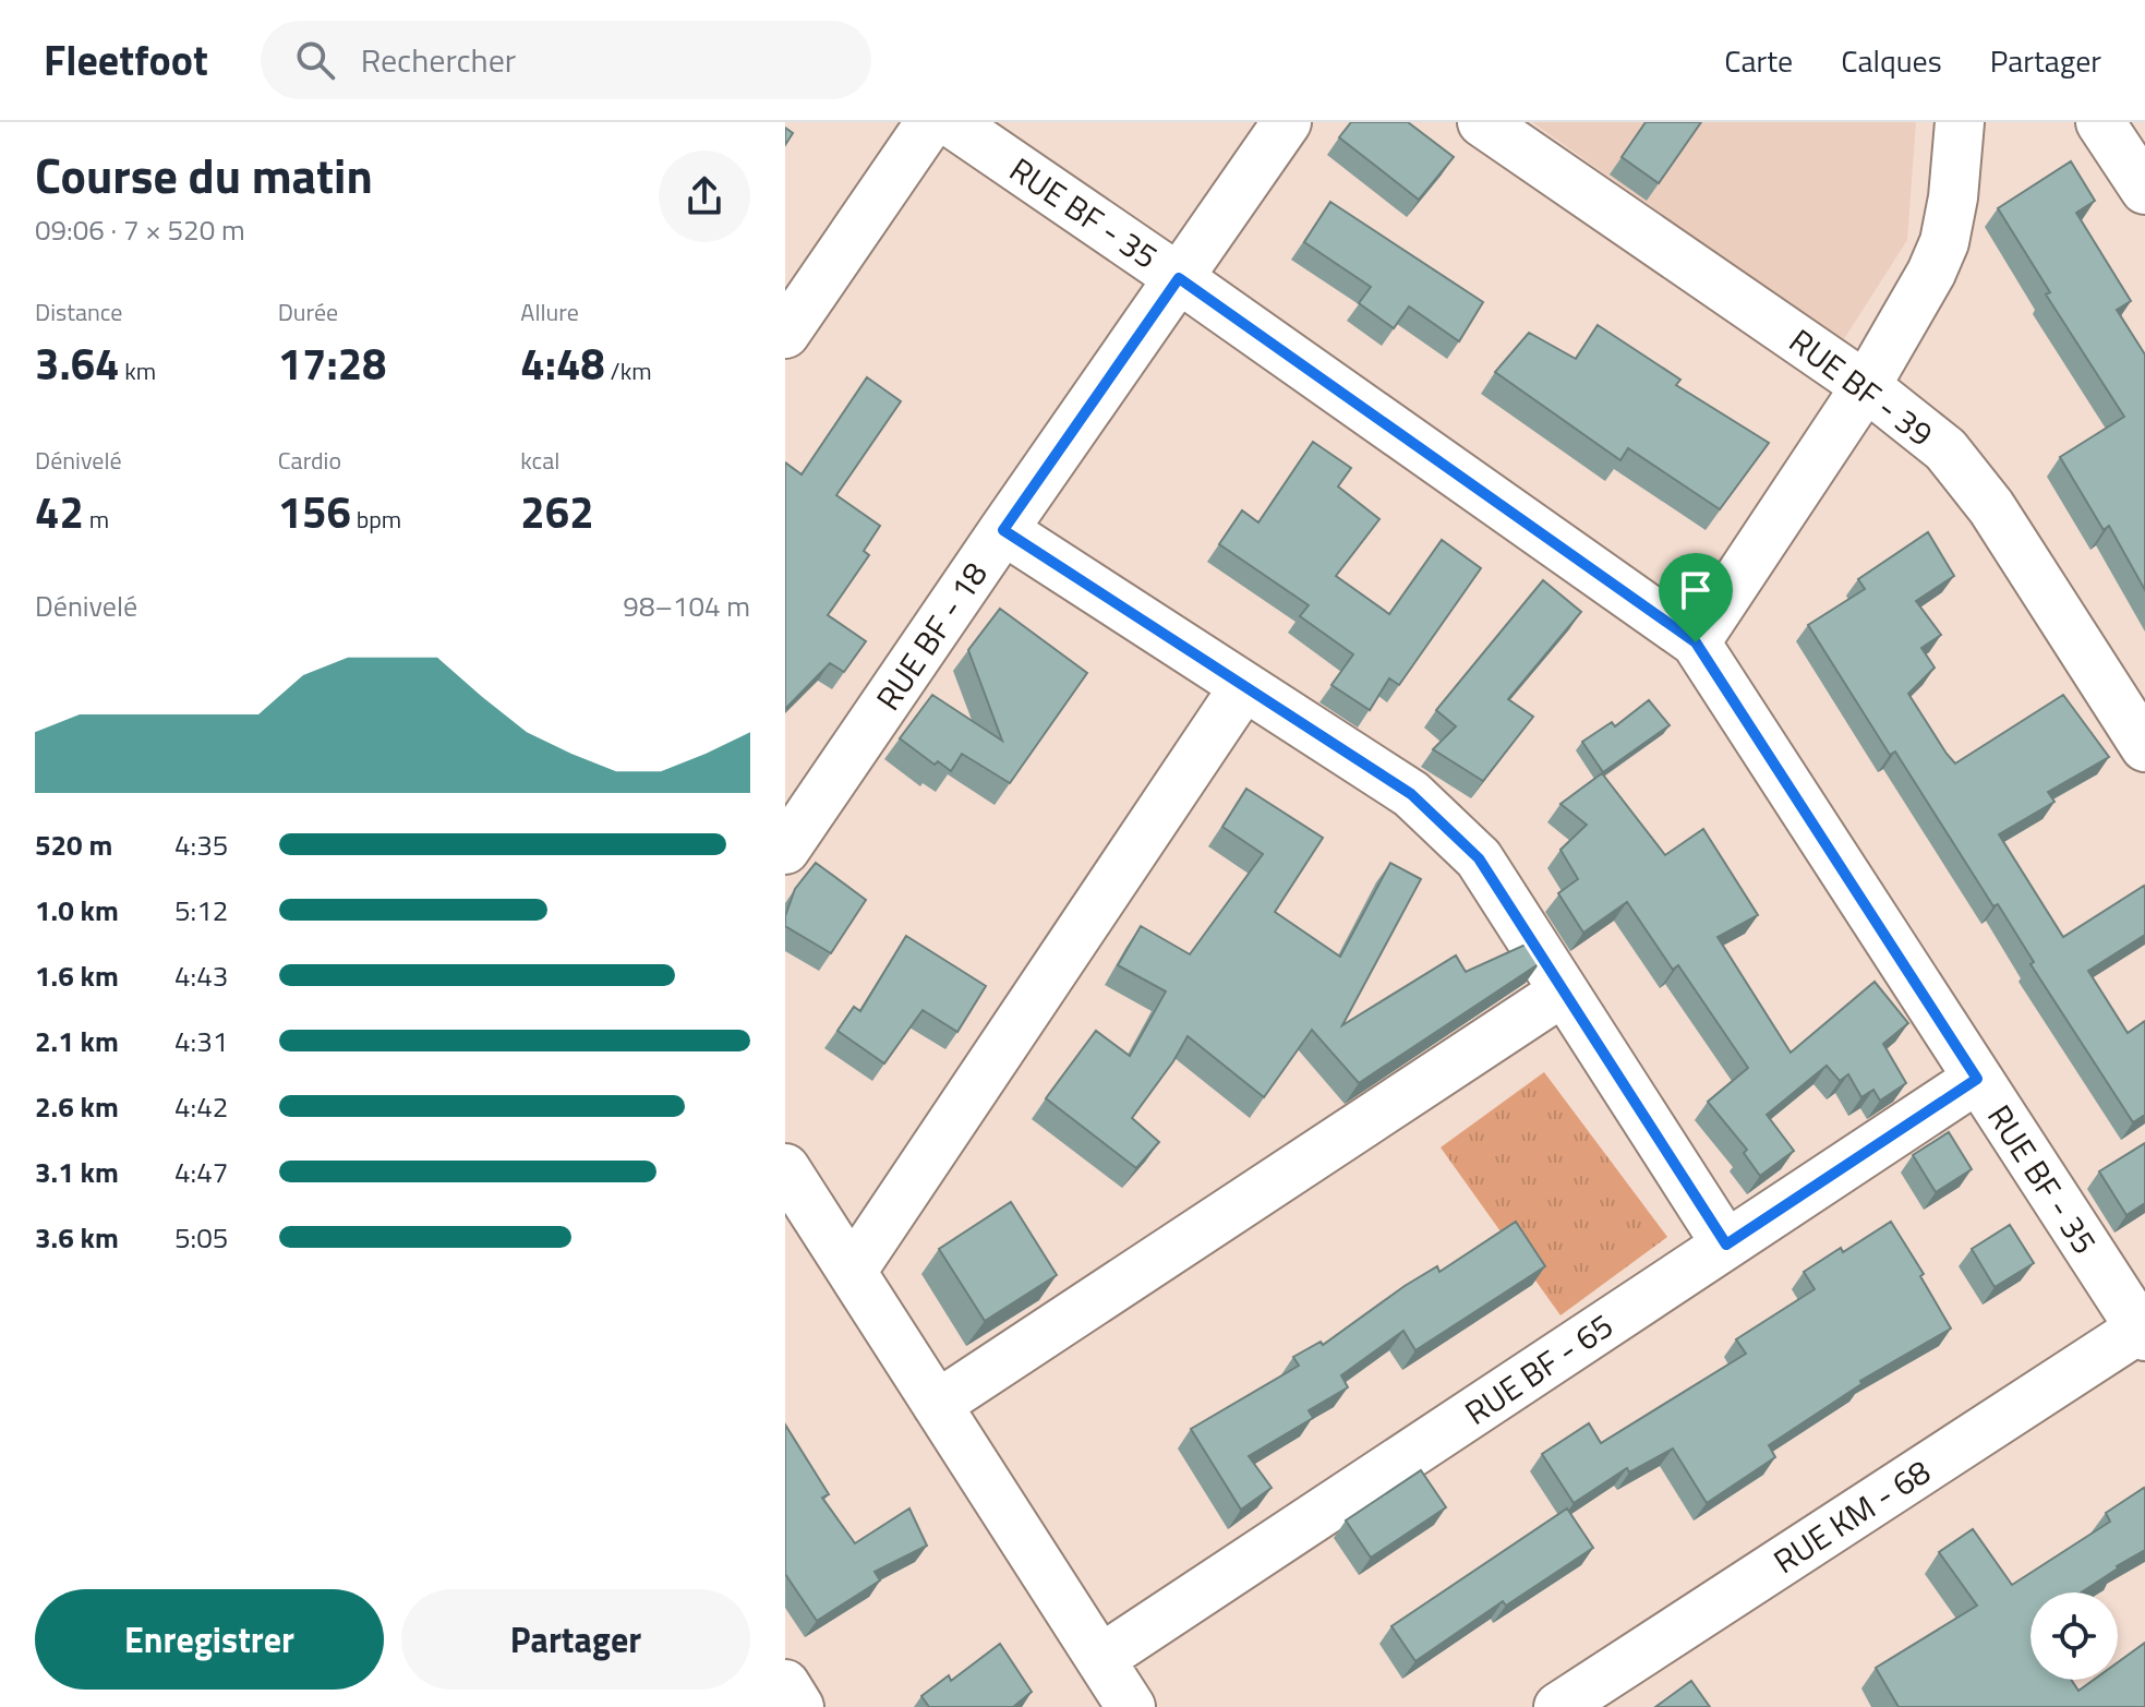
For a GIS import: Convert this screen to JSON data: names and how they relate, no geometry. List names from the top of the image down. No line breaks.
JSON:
{"streets":{"street":["RUE BF - 35","RUE BF - 39","RUE BF - 18","RUE BF - 65","RUE KM - 68"]},"crossings":[["RUE BF - 35","RUE BF - 18"],["RUE BF - 35","RUE BF - 65"],["RUE BF - 35","RUE KM - 68"]],"page":{"header":"Fleetfoot","search":"Rechercher","nav":["Carte","Calques","Partager"],"heading":["Course du matin","09:06 · 7 × 520 m"],"stats":[["Distance","3.64 km"],["Durée","17:28"],["Allure","4:48 /km"],["Dénivelé","42 m"],["Cardio","156 bpm"],["kcal","262"]],"chart":["Dénivelé","98–104 m"],"list":[{"name":"520 m","note":"4:35"},{"name":"1.0 km","note":"5:12"},{"name":"1.6 km","note":"4:43"},{"name":"2.1 km","note":"4:31"},{"name":"2.6 km","note":"4:42"},{"name":"3.1 km","note":"4:47"},{"name":"3.6 km","note":"5:05"}],"buttons":["Enregistrer","Partager"]}}
